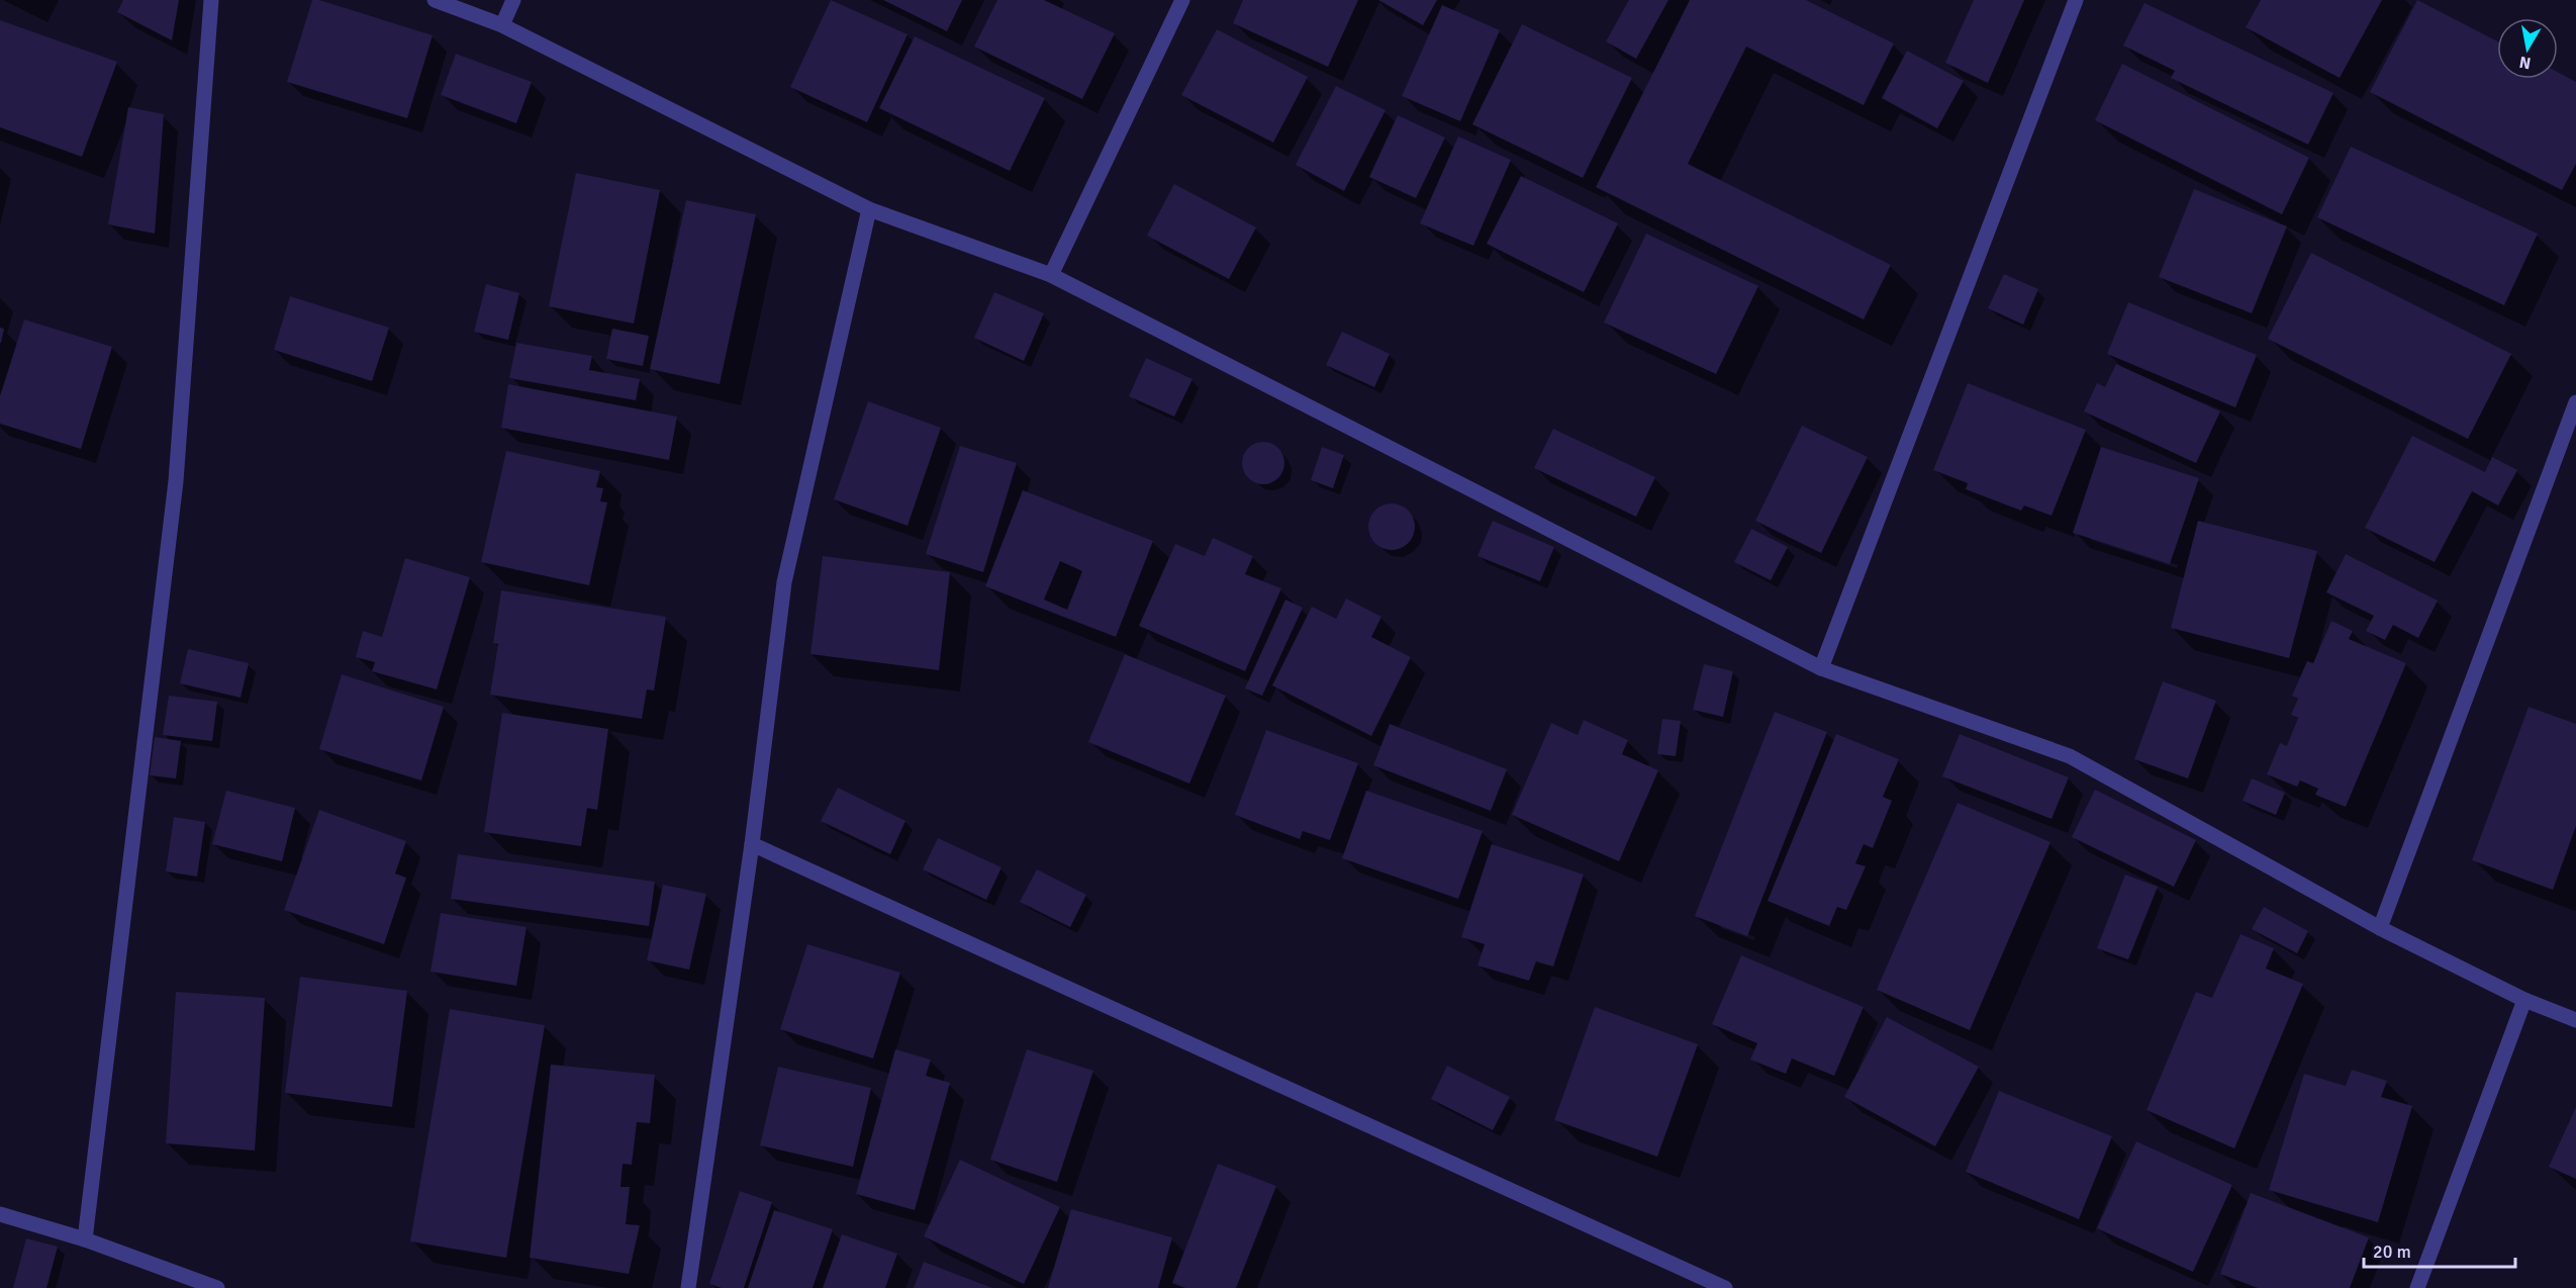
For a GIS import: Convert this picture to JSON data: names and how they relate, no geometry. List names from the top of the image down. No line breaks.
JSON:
{"scale_bar":"20 m","north":"bottom"}
